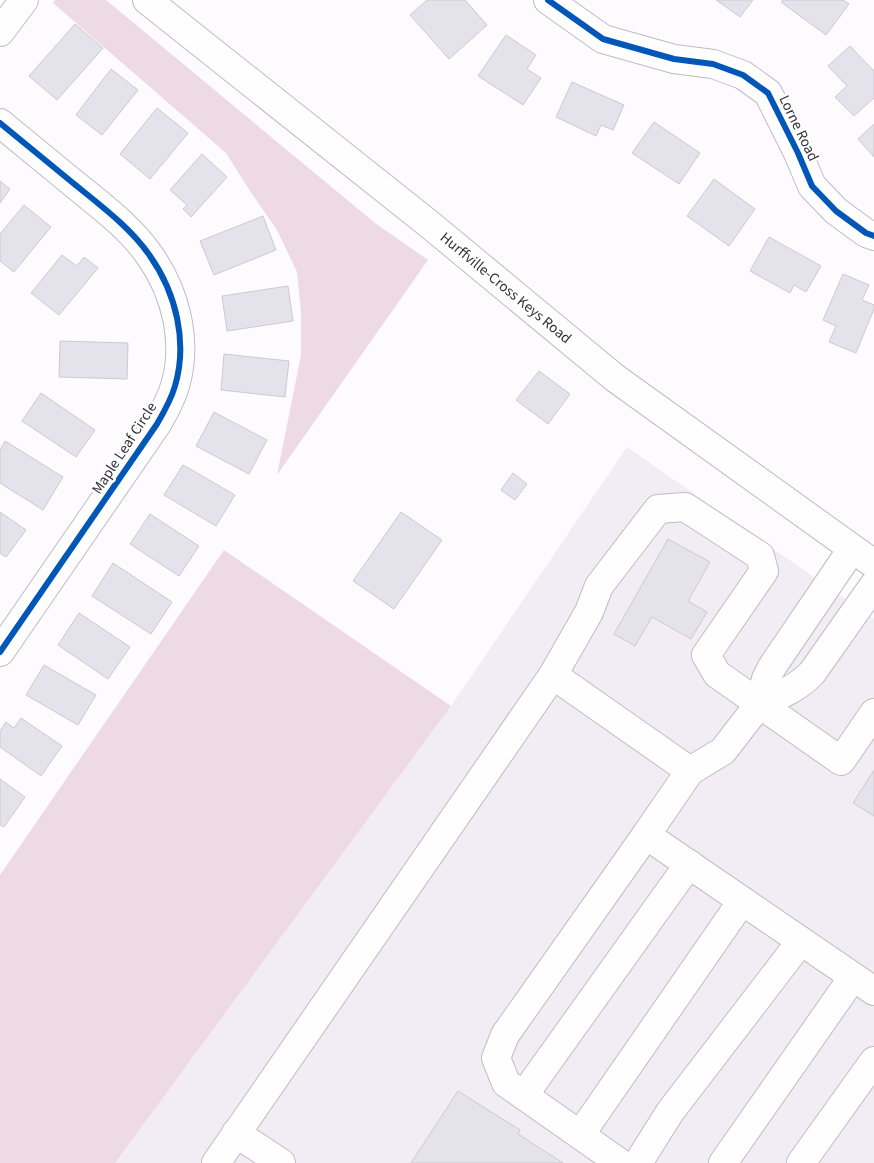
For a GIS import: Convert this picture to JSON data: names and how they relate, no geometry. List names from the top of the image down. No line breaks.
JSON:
{"streets":{"street":["Lorne Road","Hurffville-Cross Keys Road","Maple Leaf Circle"]}}
